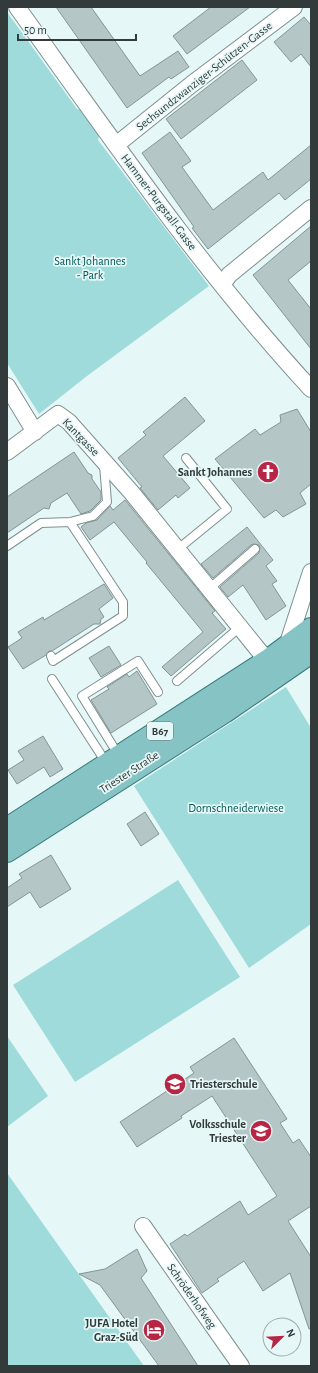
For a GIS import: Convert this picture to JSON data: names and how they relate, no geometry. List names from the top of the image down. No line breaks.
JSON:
{"streets":{"main road":["B67","Triester Straße"],"street":["Sechsundzwanziger-Schützen-Gasse","Hammer-Purgstall-Gasse","Kantgasse","Schröderhofweg"]},"crossings":[["Sechsundzwanziger-Schützen-Gasse","Hammer-Purgstall-Gasse"]],"parks":["Sankt Johannes - Park","Dornschneiderwiese"],"places":{"church":["Sankt Johannes"],"school or university":["Triesterschule","Volksschule Triester"],"hotel":["JUFA Hotel Graz-Süd"]},"scale_bar":"50 m","north":"top right"}
